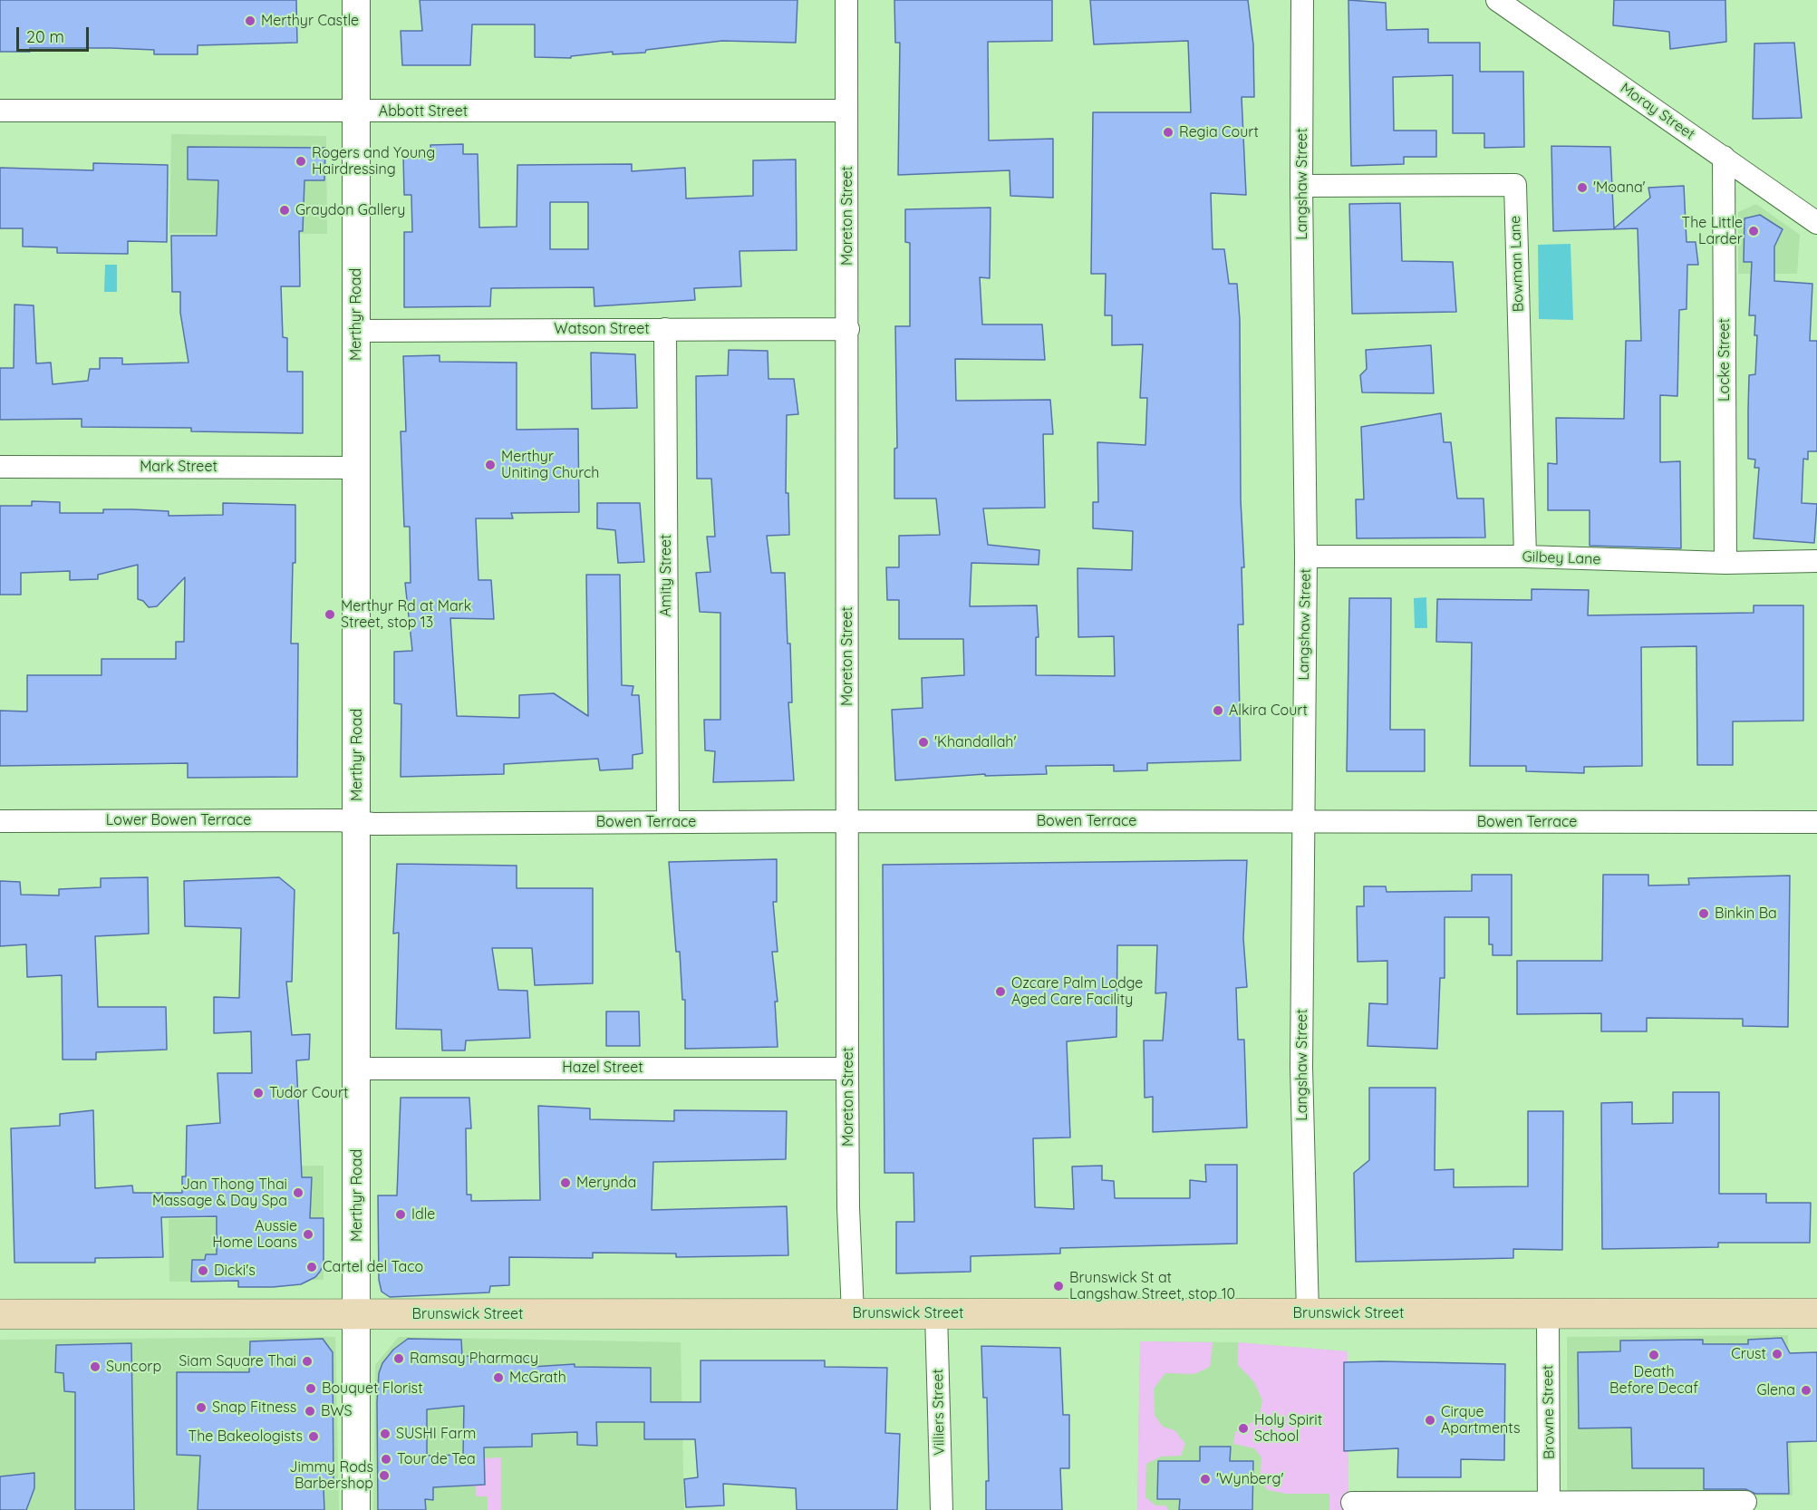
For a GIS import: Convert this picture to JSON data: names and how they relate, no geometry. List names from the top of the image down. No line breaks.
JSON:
{"streets":{"main road":["Brunswick Street"],"street":["Abbott Street","Moray Street","Langshaw Street","Moreton Street","Bowman Lane","Merthyr Road","Watson Street","Locke Street","Mark Street","Gilbey Lane","Amity Street","Lower Bowen Terrace","Bowen Terrace","Hazel Street","Villiers Street","Browne Street"]},"crossings":[["Abbott Street","Moreton Street"],["Abbott Street","Merthyr Road"],["Moray Street","Locke Street"],["Langshaw Street","Bowman Lane"],["Langshaw Street","Gilbey Lane"],["Langshaw Street","Bowen Terrace"],["Langshaw Street","Brunswick Street"],["Moreton Street","Watson Street"],["Moreton Street","Bowen Terrace"],["Moreton Street","Hazel Street"],["Moreton Street","Brunswick Street"],["Bowman Lane","Gilbey Lane"],["Merthyr Road","Watson Street"],["Merthyr Road","Mark Street"],["Merthyr Road","Lower Bowen Terrace"],["Merthyr Road","Bowen Terrace"],["Merthyr Road","Hazel Street"],["Merthyr Road","Brunswick Street"],["Watson Street","Amity Street"],["Locke Street","Gilbey Lane"],["Amity Street","Bowen Terrace"],["Lower Bowen Terrace","Bowen Terrace"],["Brunswick Street","Villiers Street"],["Brunswick Street","Browne Street"]],"places":["Merthyr Castle","Regia Court","Rogers and Young Hairdressing","'Moana'","Graydon Gallery","The Little Larder","Merthyr Uniting Church","Merthyr Rd at Mark Street, stop 13","Alkira Court","'Khandallah'","Binkin Ba","Ozcare Palm Lodge Aged Care Facility","Tudor Court","Merynda","Jan Thong Thai Massage & Day Spa","Idle","Aussie Home Loans","Cartel del Taco","Dicki's","Brunswick St at Langshaw Street, stop 10","Crust","Death Before Decaf","Ramsay Pharmacy","Siam Square Thai","Suncorp","McGrath","Bouquet Florist","Glena","Snap Fitness","BWS","Cirque Apartments","Holy Spirit School","SUSHI Farm","The Bakeologists","Tour de Tea","Jimmy Rods Barbershop","'Wynberg'"],"scale_bar":"20 m"}
